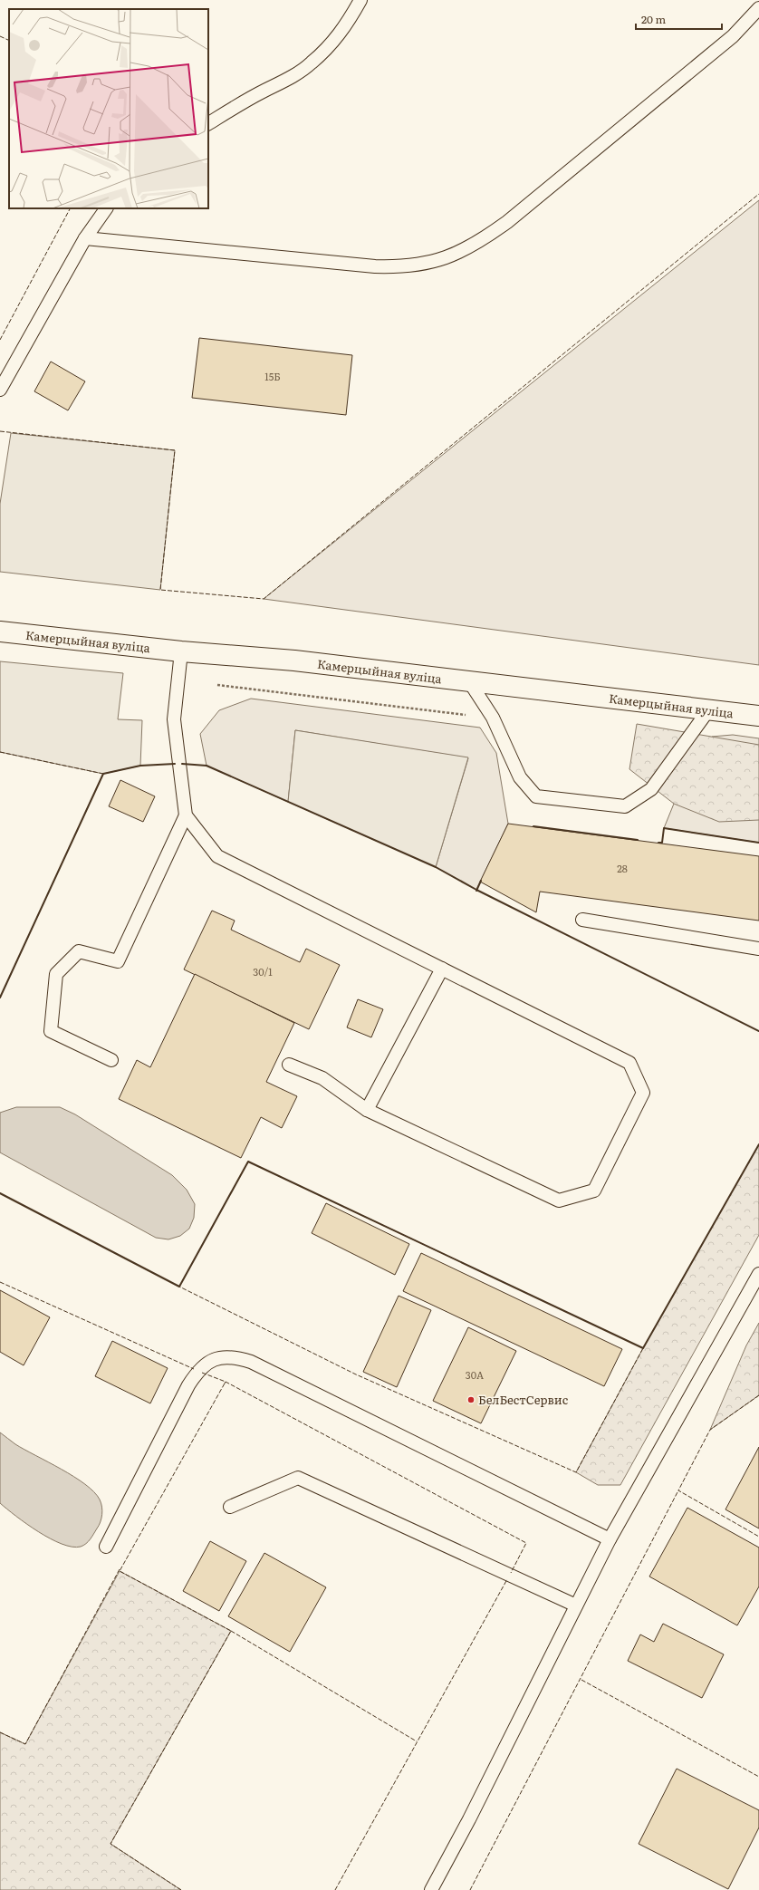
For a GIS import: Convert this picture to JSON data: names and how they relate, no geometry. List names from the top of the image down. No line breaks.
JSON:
{"streets":{"main road":["Камерцыйная вуліца"]},"places":["БелБестСервис"],"house_numbers":["15Б","28","30/1","30А"],"scale_bar":"20 m"}
